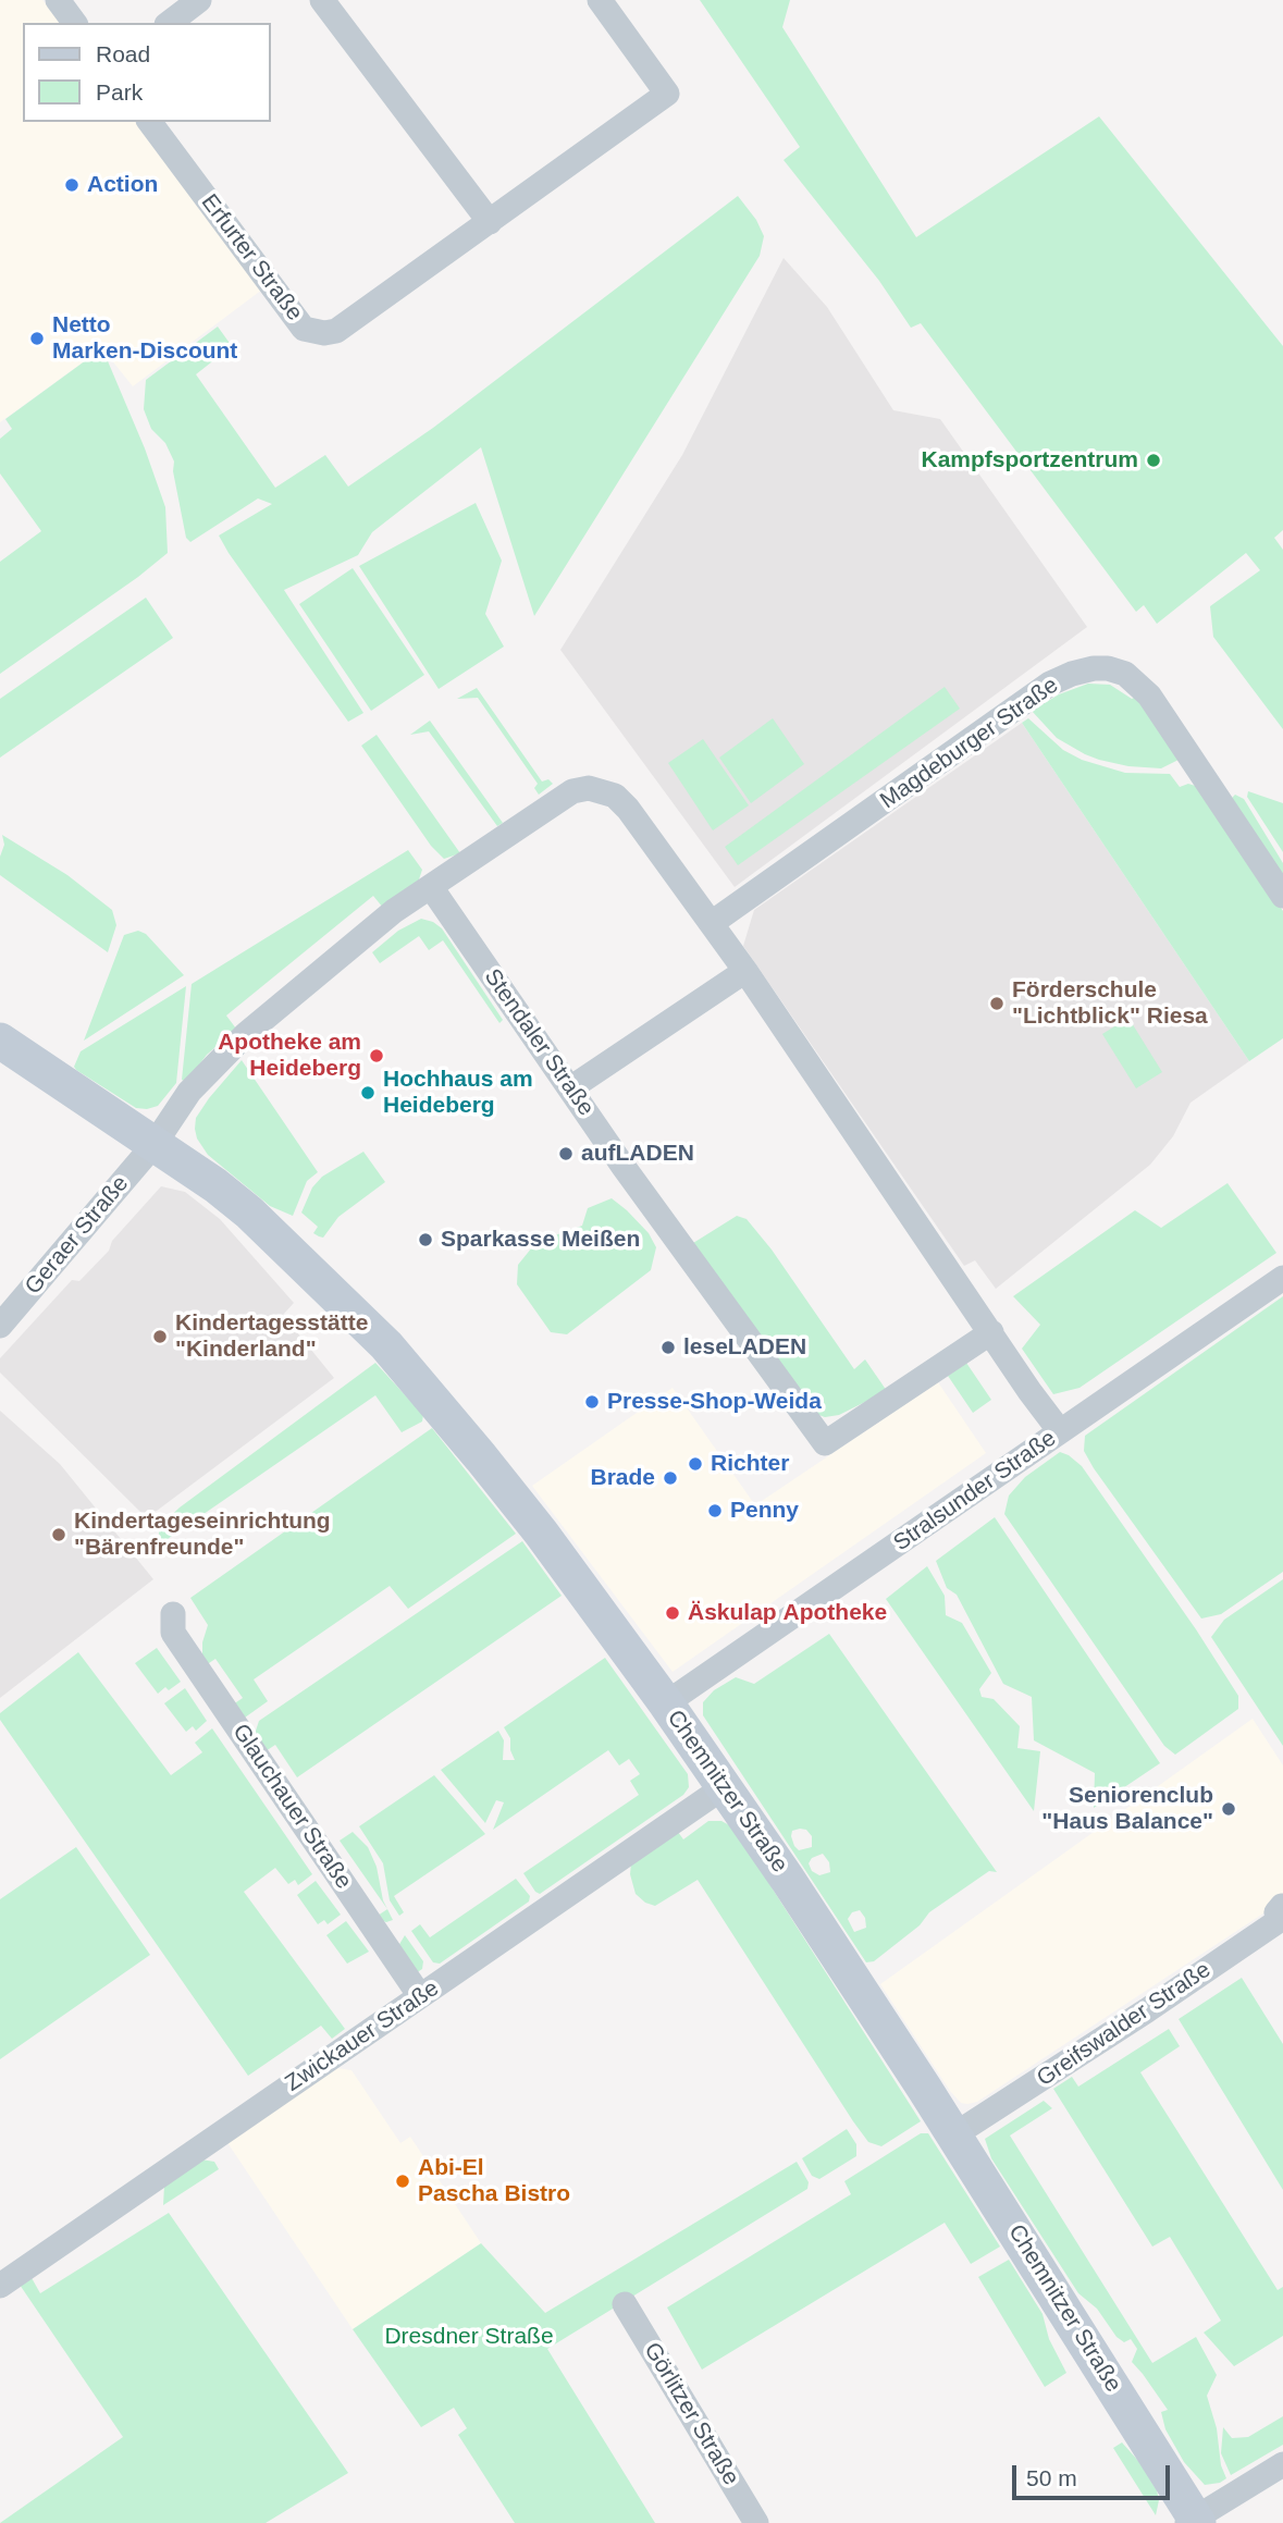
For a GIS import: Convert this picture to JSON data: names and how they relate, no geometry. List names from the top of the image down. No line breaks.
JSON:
{"streets":{"street":["Erfurter Straße","Magdeburger Straße","Stendaler Straße","Geraer Straße","Stralsunder Straße","Chemnitzer Straße","Glauchauer Straße","Greifswalder Straße","Zwickauer Straße","Görlitzer Straße"]},"crossings":[["Geraer Straße","Chemnitzer Straße"],["Stralsunder Straße","Chemnitzer Straße"],["Chemnitzer Straße","Greifswalder Straße"],["Chemnitzer Straße","Zwickauer Straße"],["Glauchauer Straße","Zwickauer Straße"]],"parks":["Dresdner Straße"],"places":["Action","Netto Marken-Discount","Kampfsportzentrum","Förderschule \"Lichtblick\" Riesa","Apotheke am Heideberg","Hochhaus am Heideberg","aufLADEN","Sparkasse Meißen","Kindertagesstätte \"Kinderland\"","leseLADEN","Presse-Shop-Weida","Richter","Brade","Penny","Kindertageseinrichtung \"Bärenfreunde\"","Äskulap Apotheke","Seniorenclub \"Haus Balance\"","Abi-El Pascha Bistro"],"legend":["Road","Park"],"scale_bar":"50 m"}
